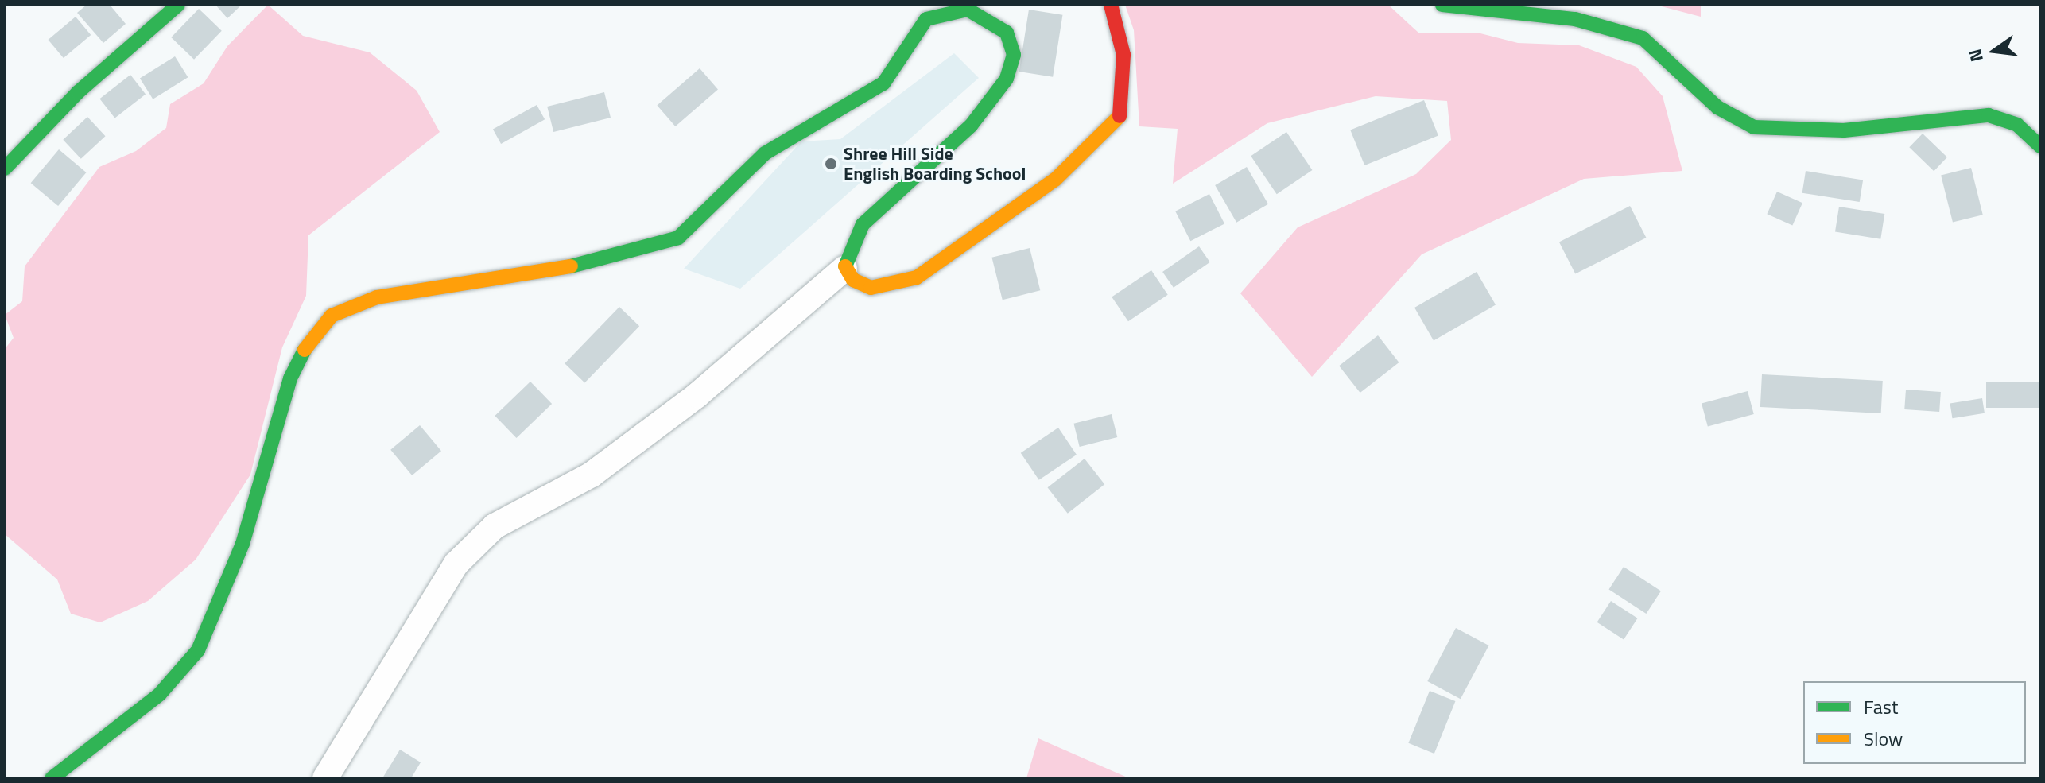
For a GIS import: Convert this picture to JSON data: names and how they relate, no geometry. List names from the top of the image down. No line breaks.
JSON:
{"places":["Shree Hill Side English Boarding School"],"legend":["Fast","Slow"],"north":"left"}
